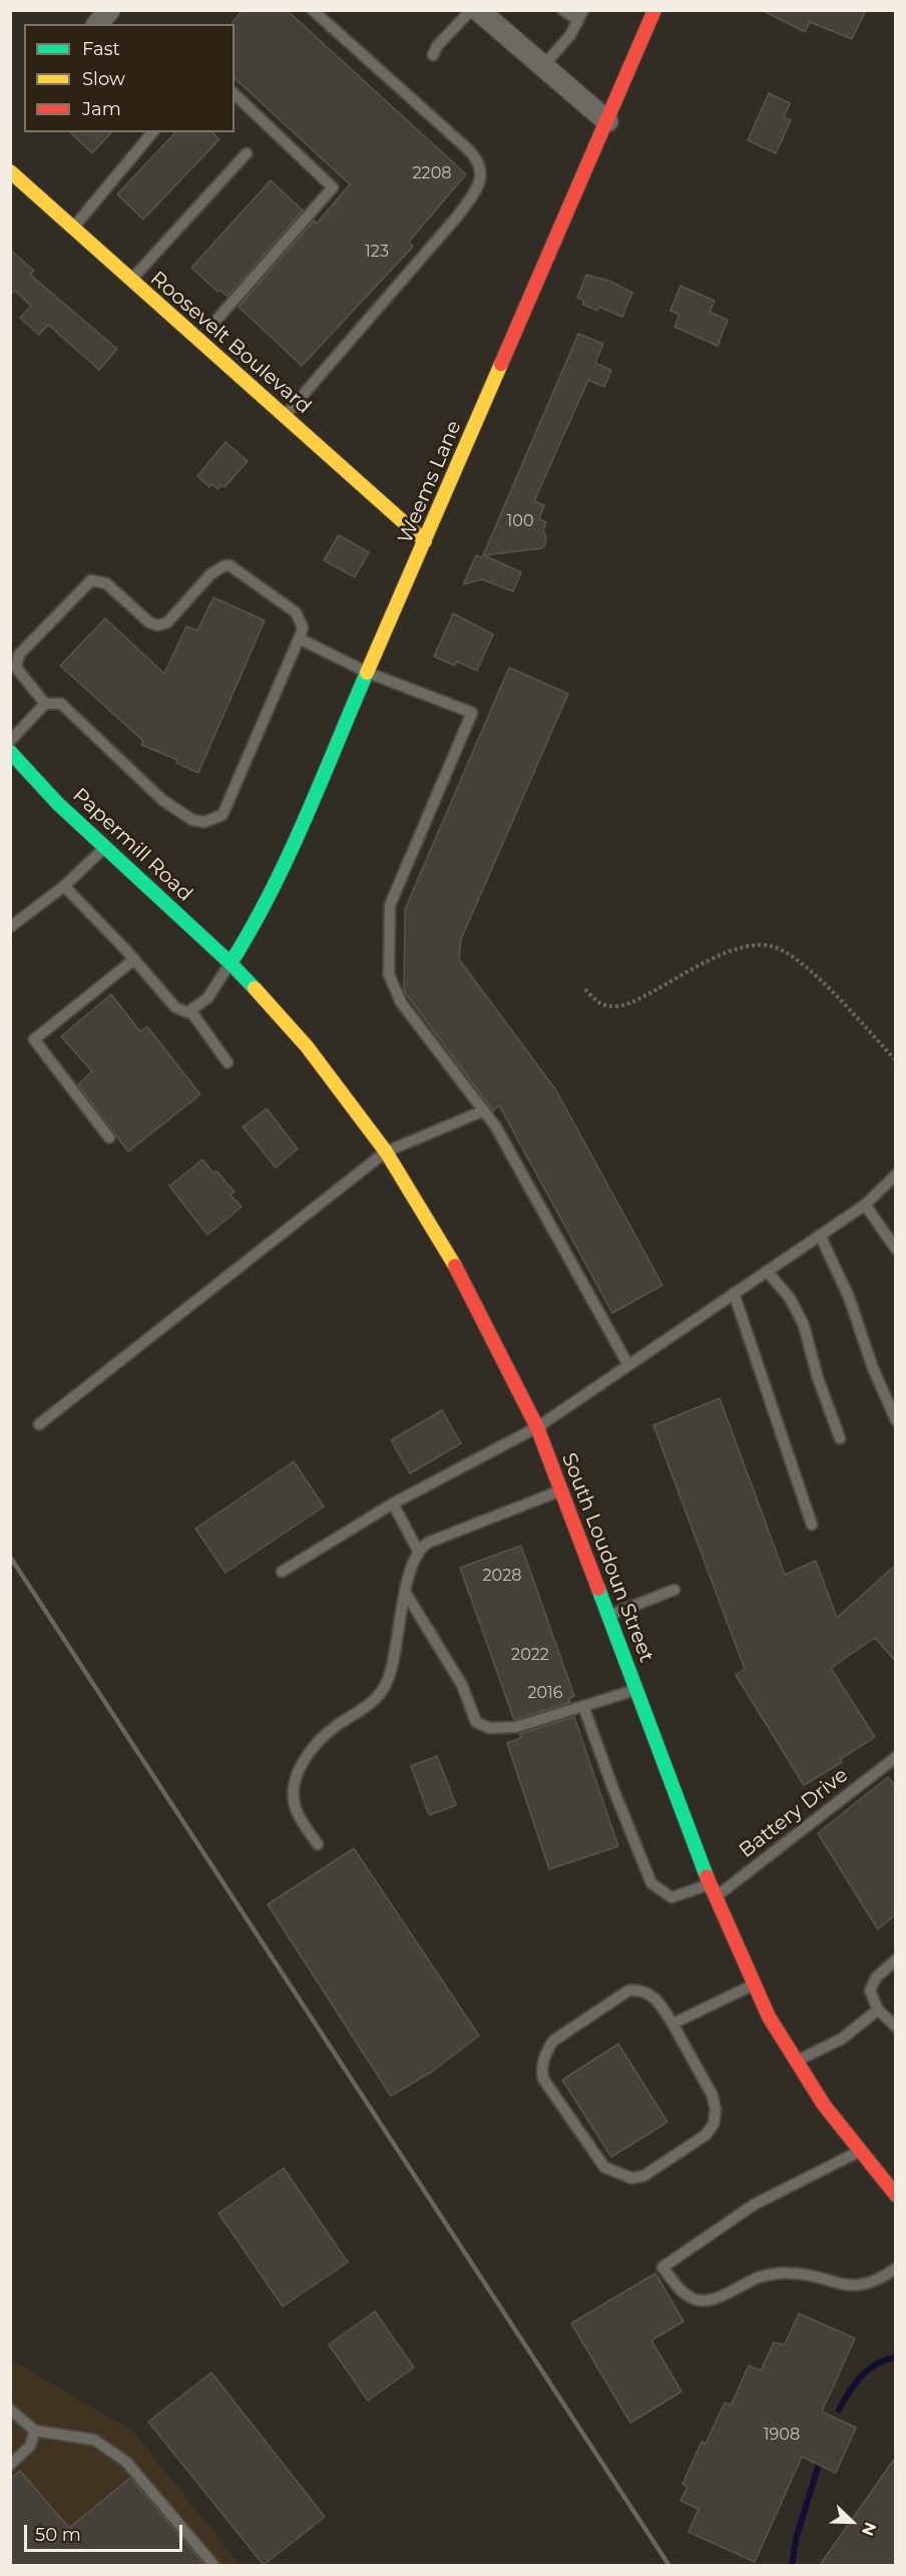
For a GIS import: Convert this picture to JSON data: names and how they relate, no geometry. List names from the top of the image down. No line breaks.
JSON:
{"streets":{"main road":["Roosevelt Boulevard","Weems Lane","Papermill Road","South Loudoun Street"],"lane":["Battery Drive"]},"crossings":[["Roosevelt Boulevard","Weems Lane"],["Weems Lane","Papermill Road"],["Weems Lane","South Loudoun Street"],["Papermill Road","South Loudoun Street"],["South Loudoun Street","Battery Drive"]],"house_numbers":["2208","123","100","2028","2022","2016","1908"],"legend":["Fast","Slow","Jam"],"scale_bar":"50 m","north":"bottom right"}
